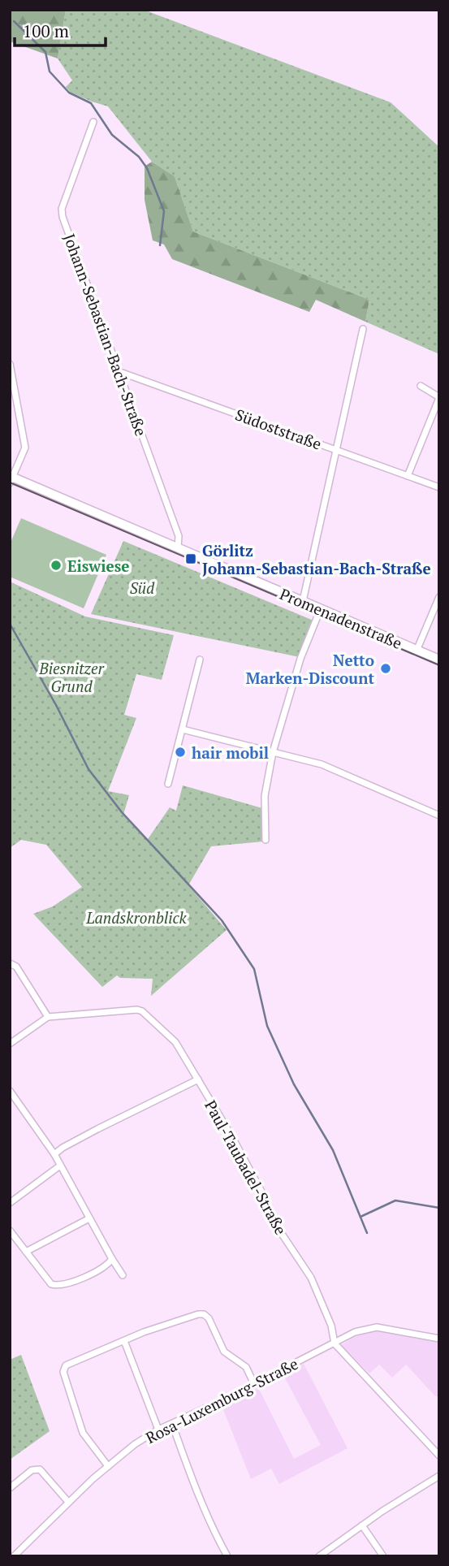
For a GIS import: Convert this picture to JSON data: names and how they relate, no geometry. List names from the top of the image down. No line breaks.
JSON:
{"streets":{"main road":["Promenadenstraße"],"street":["Johann-Sebastian-Bach-Straße","Südoststraße","Paul-Taubadel-Straße","Rosa-Luxemburg-Straße"]},"crossings":[["Johann-Sebastian-Bach-Straße","Südoststraße"],["Johann-Sebastian-Bach-Straße","Promenadenstraße"],["Paul-Taubadel-Straße","Rosa-Luxemburg-Straße"]],"parks":["Süd","Biesnitzer Grund","Landskronblick"],"places":{"transit":["Görlitz Johann-Sebastian-Bach-Straße"],"other":["Eiswiese","Netto Marken-Discount","hair mobil"]},"scale_bar":"100 m"}
